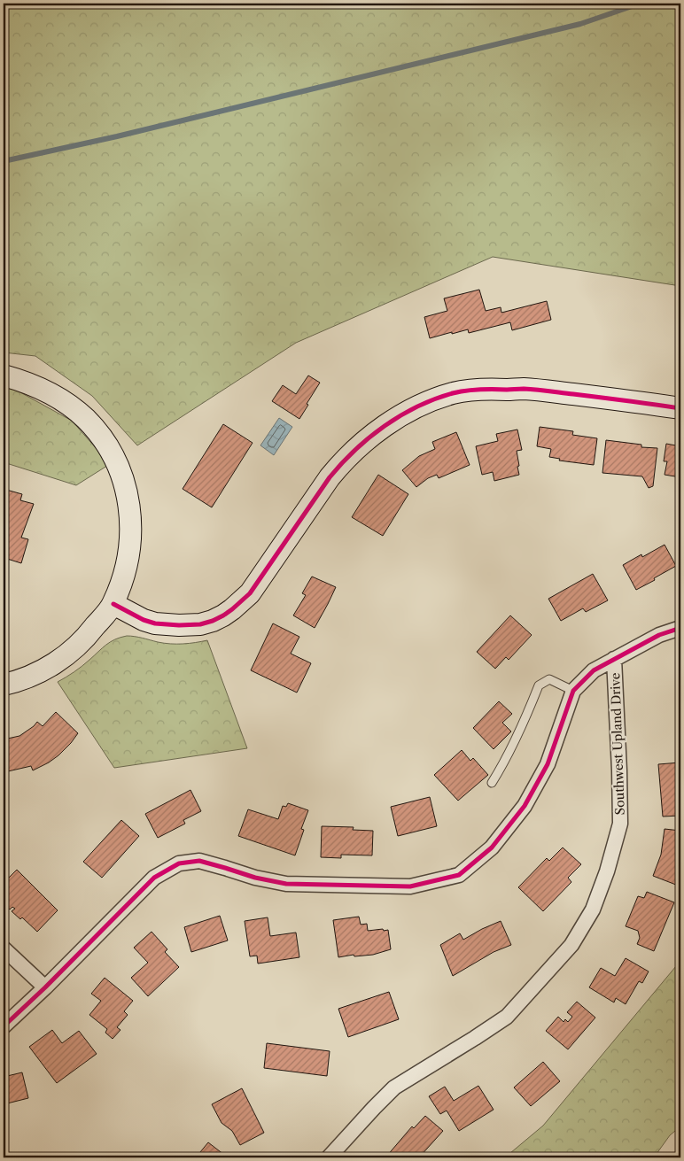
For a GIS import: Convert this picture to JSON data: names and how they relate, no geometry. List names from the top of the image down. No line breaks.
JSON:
{"streets":{"street":["Southwest Upland Drive"]}}
